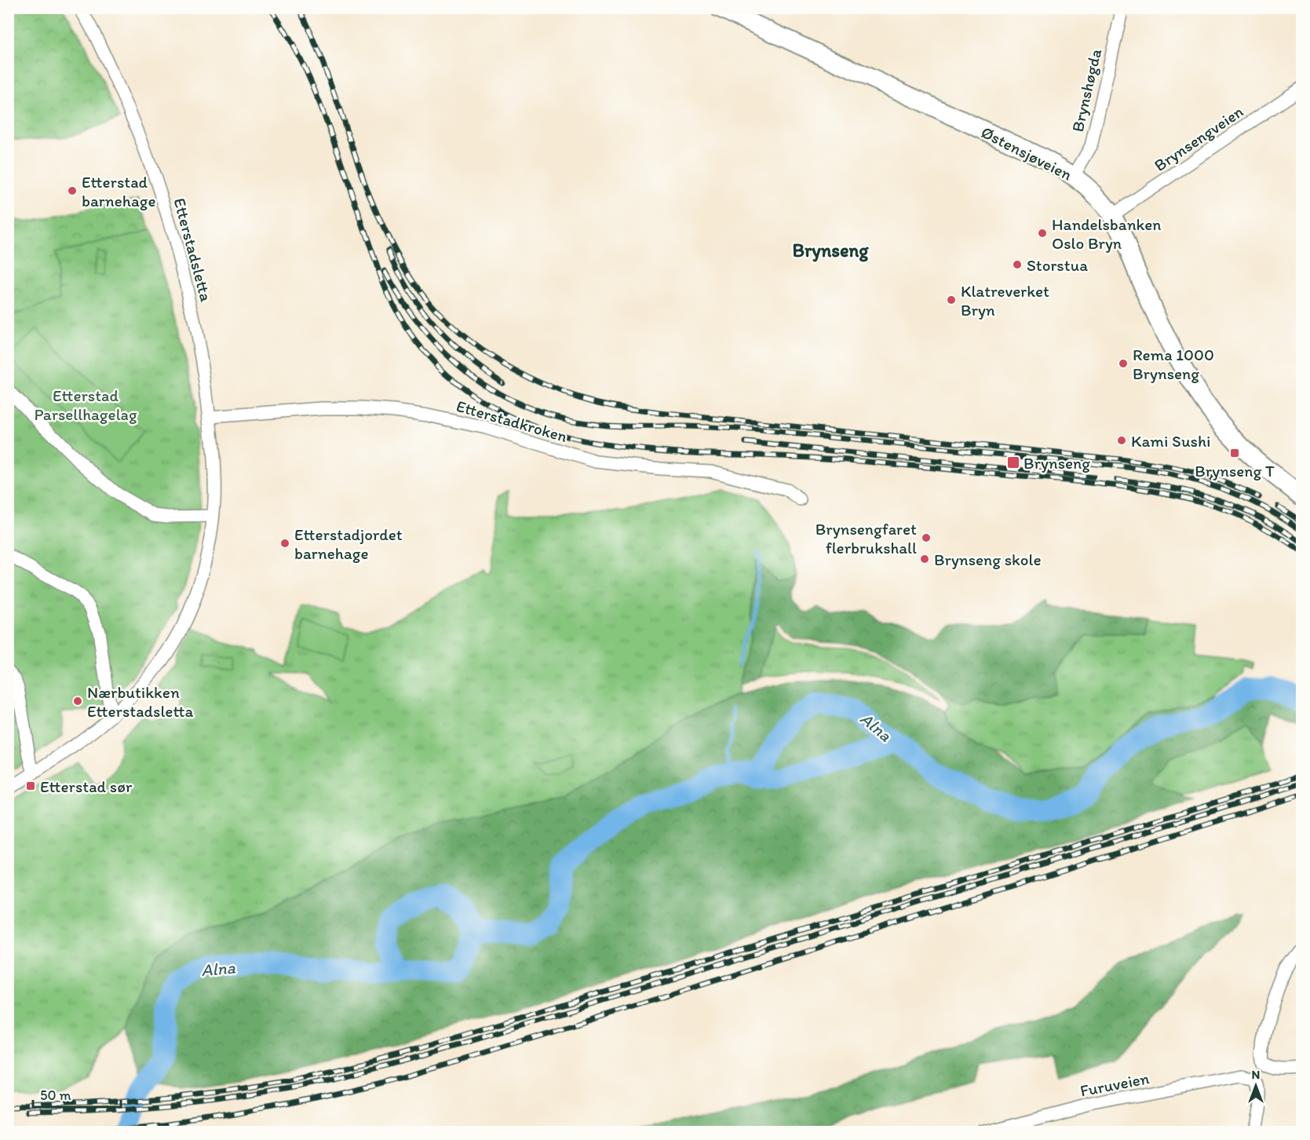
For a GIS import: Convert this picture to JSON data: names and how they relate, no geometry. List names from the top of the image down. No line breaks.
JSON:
{"streets":{"main road":["Østensjøveien"],"street":["Brynshøgda","Brynsengveien","Etterstadsletta","Etterstadkroken","Furuveien"]},"crossings":[["Brynshøgda","Østensjøveien"],["Brynsengveien","Østensjøveien"],["Etterstadsletta","Etterstadkroken"]],"districts":["Brynseng"],"water":["Alna"],"parks":["Etterstad Parsellhagelag"],"places":{"other":["Etterstad barnehage","Handelsbanken Oslo Bryn","Storstua","Klatreverket Bryn","Rema 1000 Brynseng","Kami Sushi","Brynsengfaret flerbrukshall","Etterstadjordet barnehage","Brynseng skole","Nærbutikken Etterstadsletta"],"transit":["Brynseng T","Brynseng","Etterstad sør"]},"scale_bar":"50 m","north":"top"}
